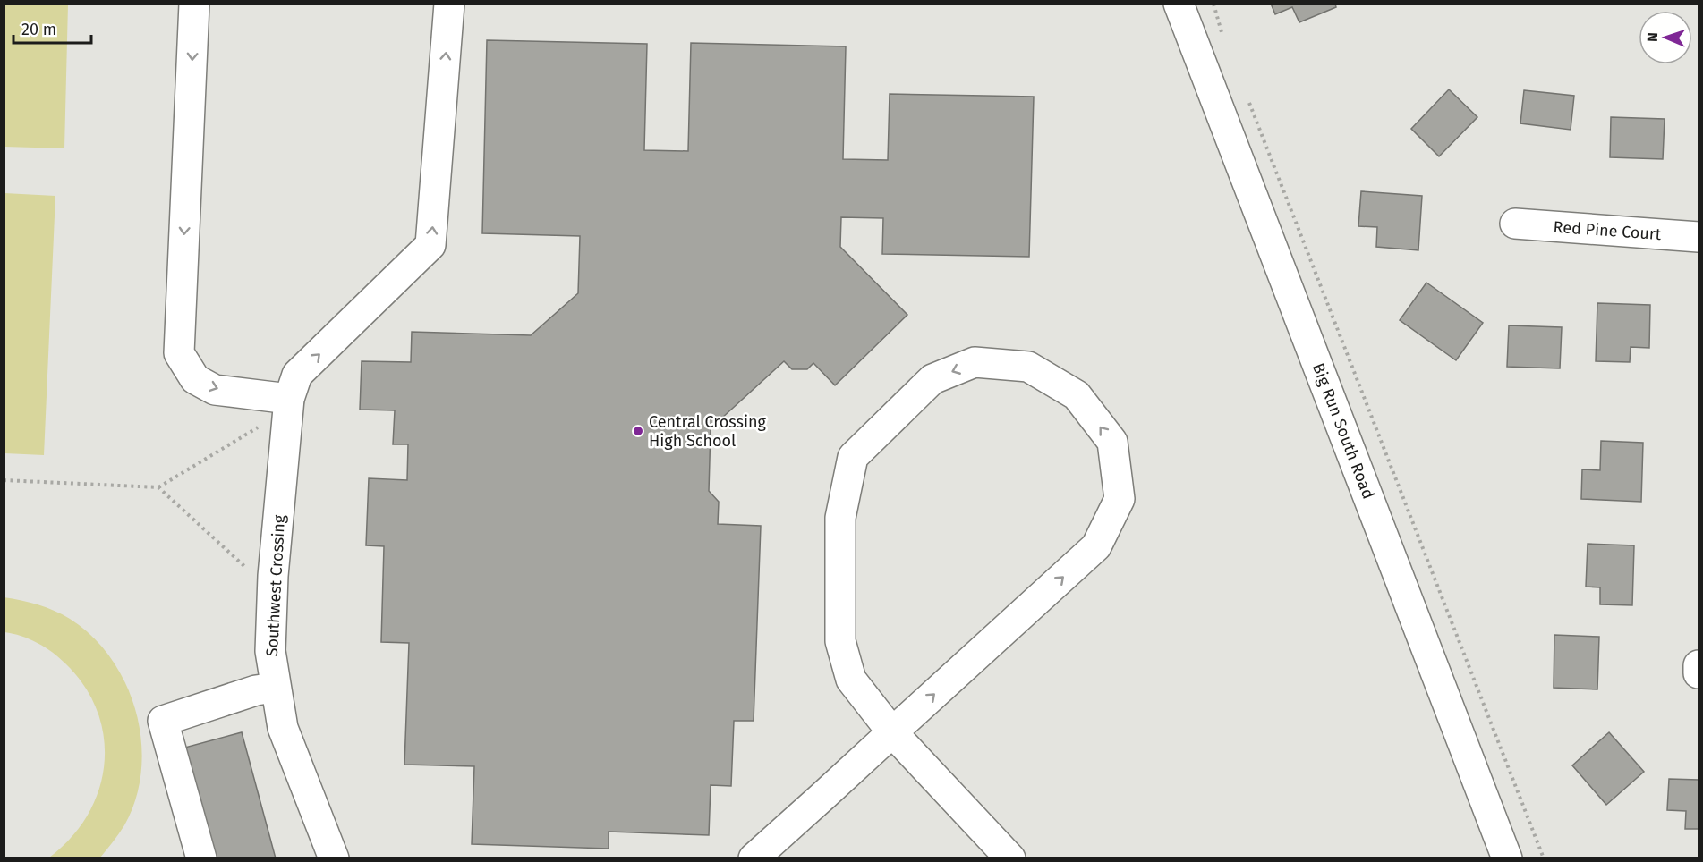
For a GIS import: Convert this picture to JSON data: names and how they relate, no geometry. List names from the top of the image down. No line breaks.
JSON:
{"streets":{"street":["Red Pine Court","Big Run South Road","Southwest Crossing"]},"one_way":["Southwest Crossing"],"places":["Central Crossing High School"],"scale_bar":"20 m","north":"left"}
